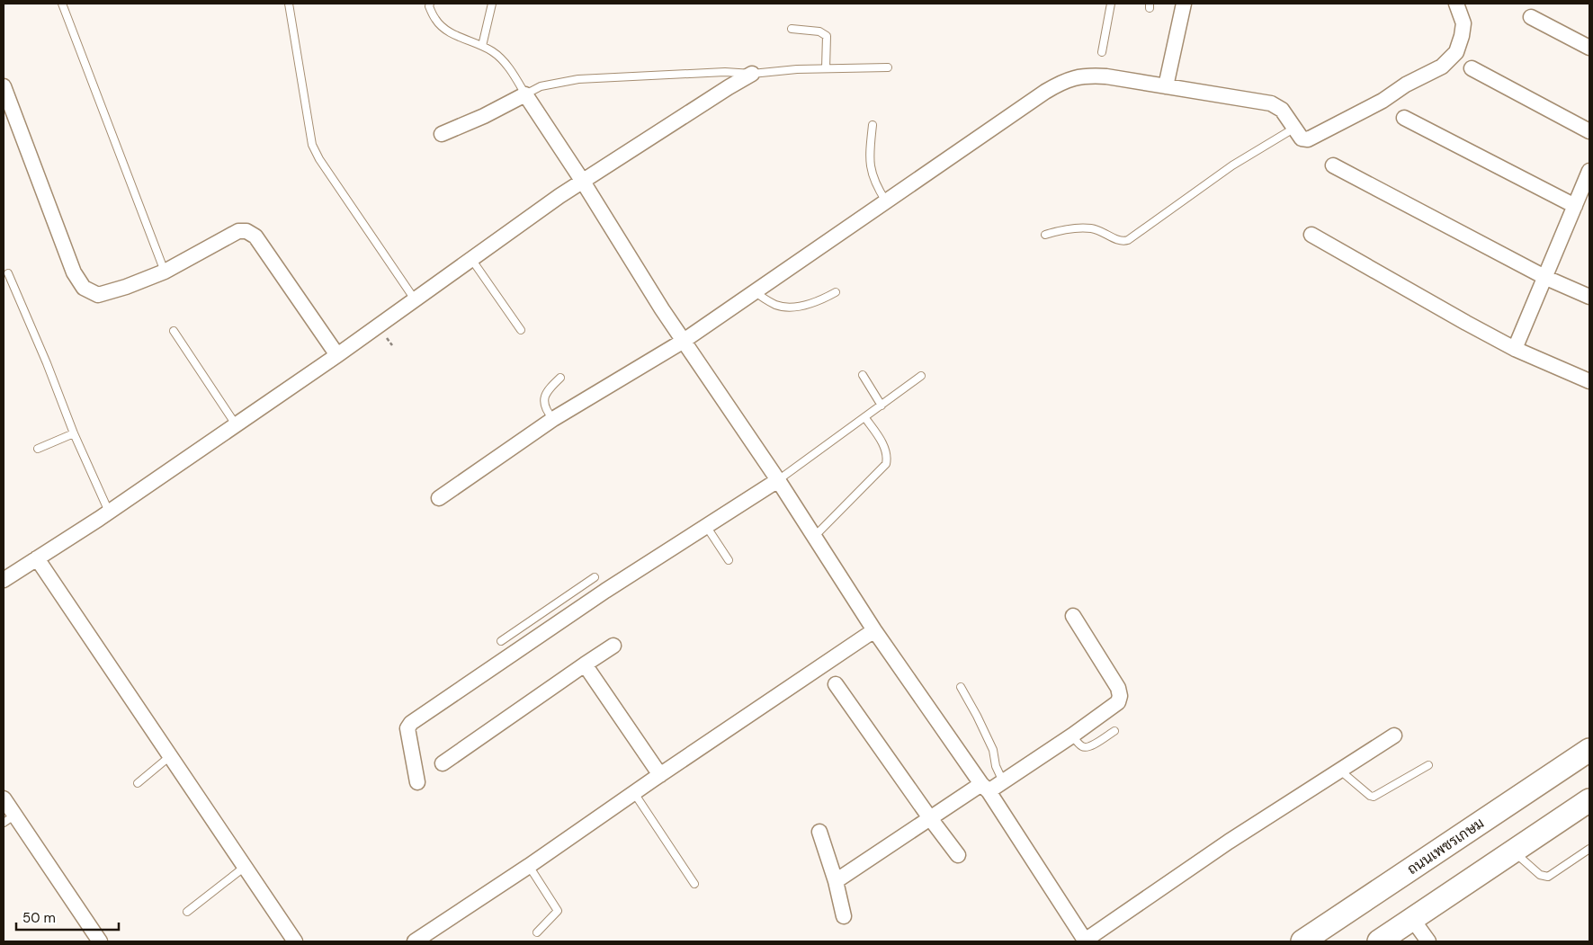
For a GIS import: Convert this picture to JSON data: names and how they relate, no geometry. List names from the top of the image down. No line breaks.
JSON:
{"streets":{"main road":["ถนนเพชรเกษม"]},"scale_bar":"50 m"}
